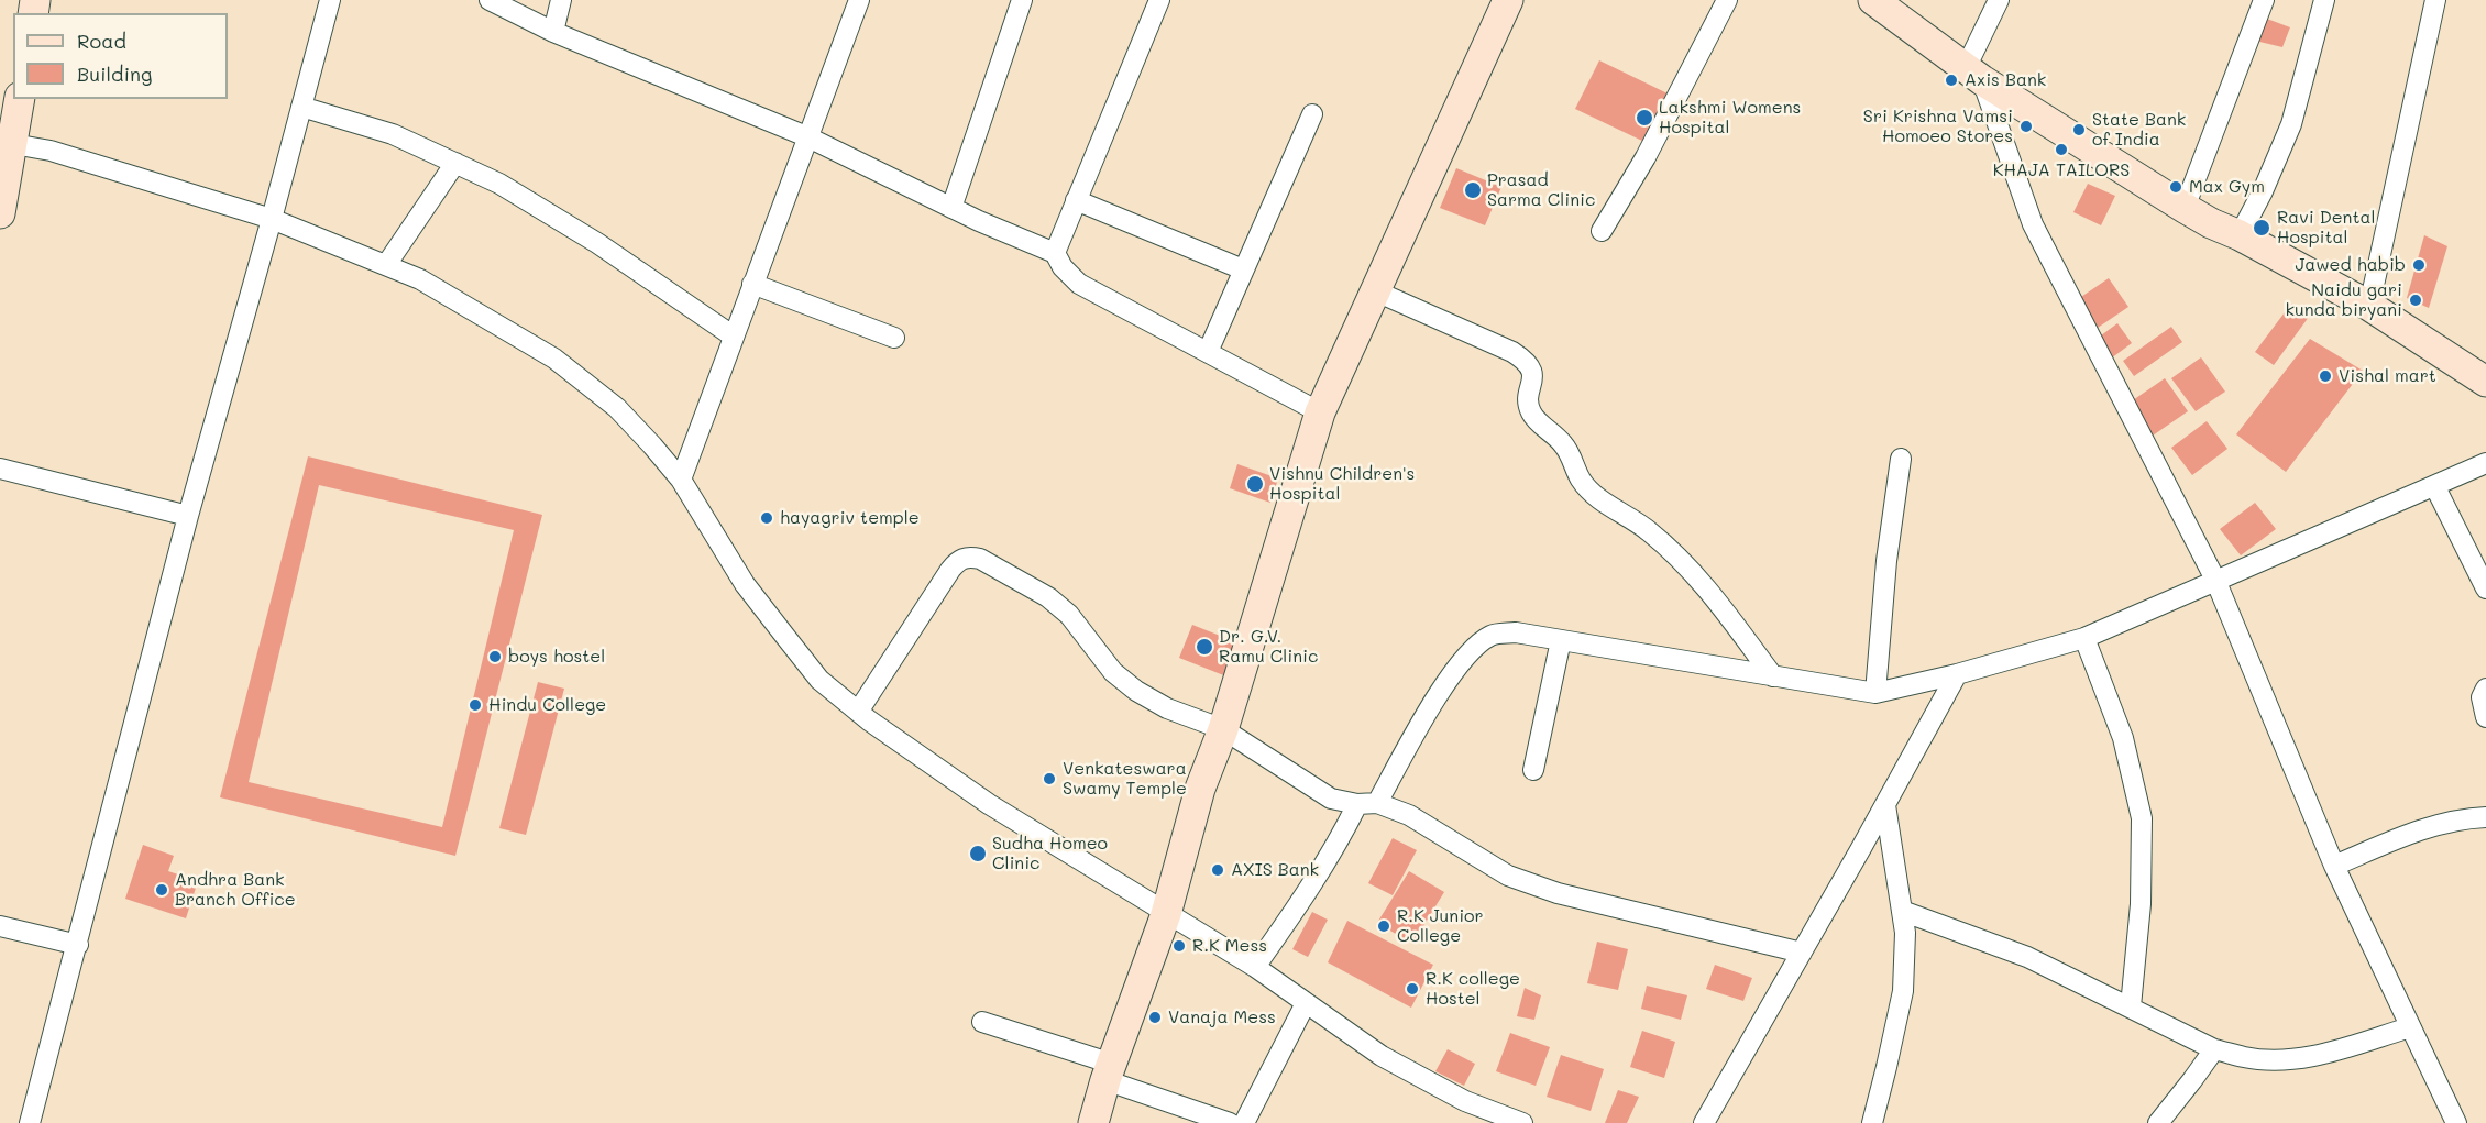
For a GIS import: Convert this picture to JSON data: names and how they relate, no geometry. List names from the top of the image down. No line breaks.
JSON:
{"places":["Axis Bank","Lakshmi Womens Hospital","Sri Krishna Vamsi Homoeo Stores","State Bank of India","KHAJA TAILORS","Max Gym","Prasad Sarma Clinic","Ravi Dental Hospital","Jawed habib","Naidu gari kunda biryani","Vishal mart","Vishnu Children's Hospital","hayagriv temple","Dr. G.V. Ramu Clinic","boys hostel","Hindu College","Venkateswara Swamy Temple","Sudha Homeo Clinic","AXIS Bank","Andhra Bank Branch Office","R.K Junior College","R.K Mess","R.K college Hostel","Vanaja Mess"],"legend":["Road","Building"]}
